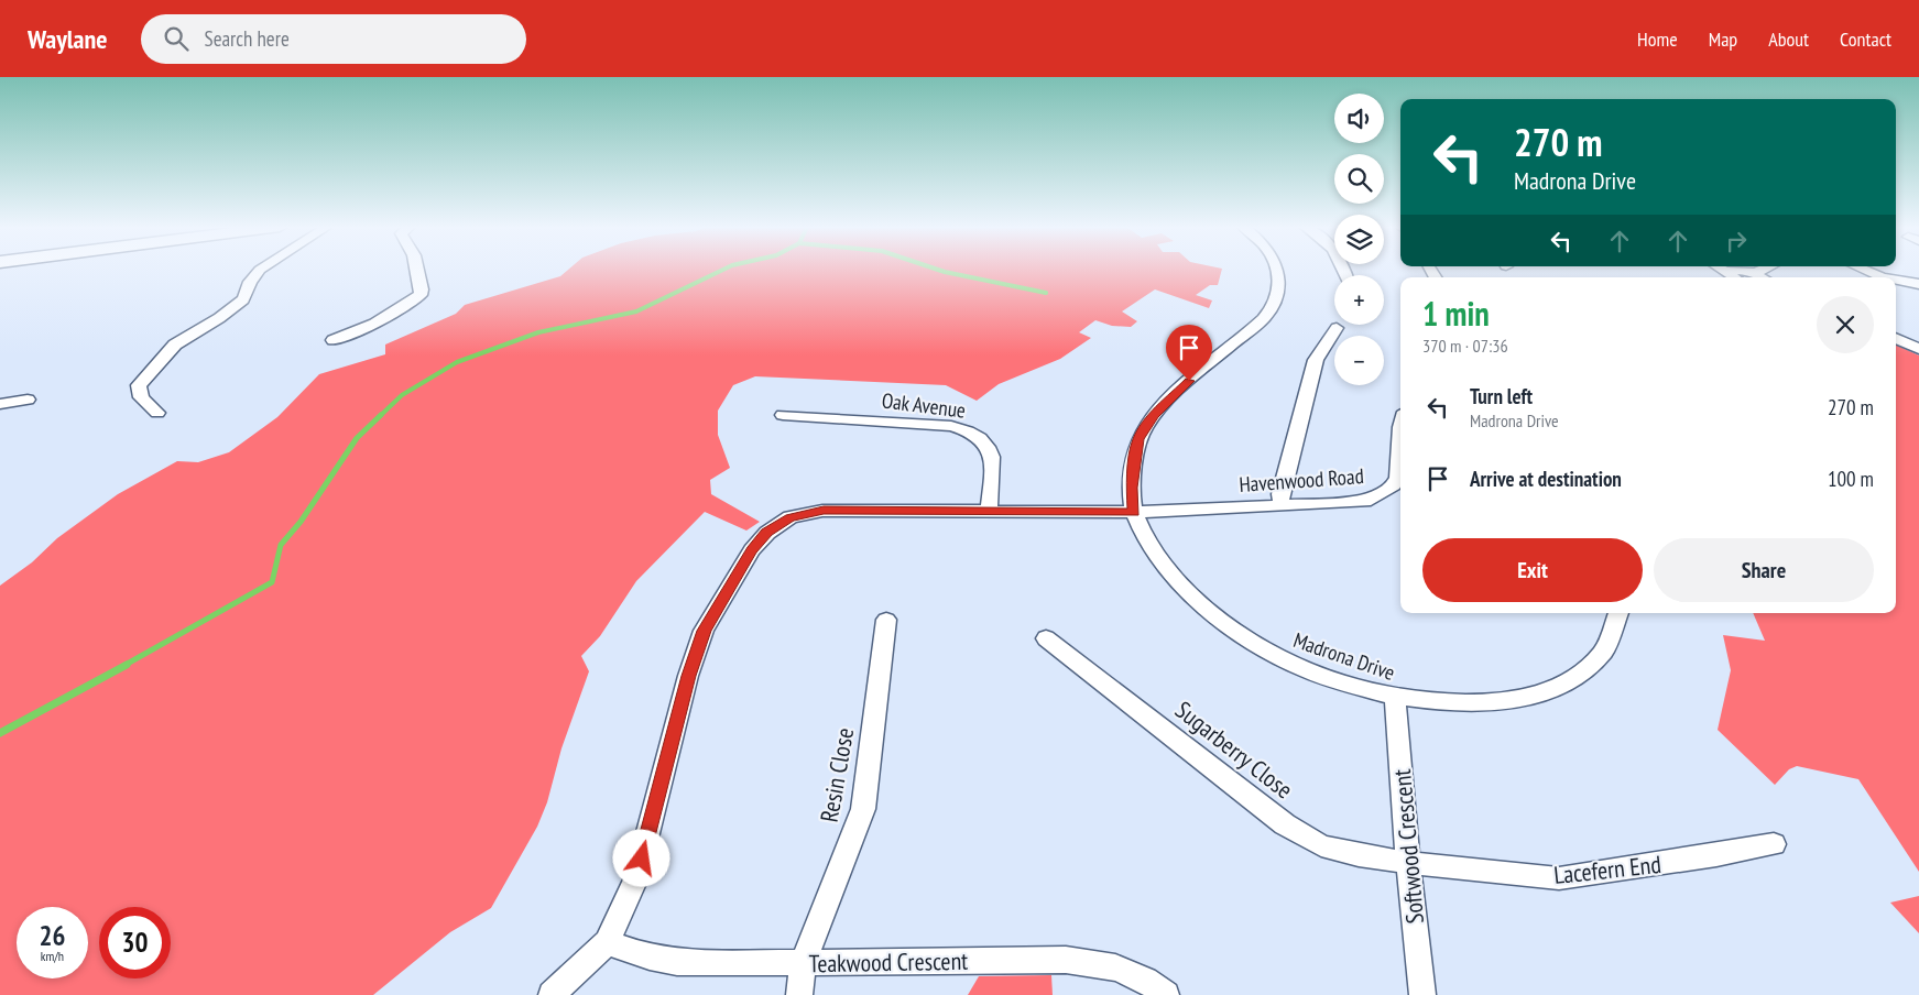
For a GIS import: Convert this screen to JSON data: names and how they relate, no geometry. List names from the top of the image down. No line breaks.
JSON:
{"streets":{"street":["Oak Avenue","Havenwood Road","Madrona Drive","Sugarberry Close","Resin Close","Softwood Crescent","Lacefern End","Teakwood Crescent"]},"crossings":[["Oak Avenue","Havenwood Road"],["Havenwood Road","Madrona Drive"],["Havenwood Road","Teakwood Crescent"],["Madrona Drive","Softwood Crescent"],["Sugarberry Close","Softwood Crescent"],["Sugarberry Close","Lacefern End"],["Resin Close","Teakwood Crescent"],["Softwood Crescent","Lacefern End"]],"page":{"header":"Waylane","search":"Search here","nav":["Home","Map","About","Contact"],"map_buttons":["+","−"],"turn":["270 m","Madrona Drive"],"heading":["1 min","370 m · 07:36"],"list":[{"name":"Turn left","note":"Madrona Drive","value":"270 m"},{"name":"Arrive at destination","value":"100 m"}],"buttons":["Exit","Share"],"speed":"26 km/h","limit":"30"}}
